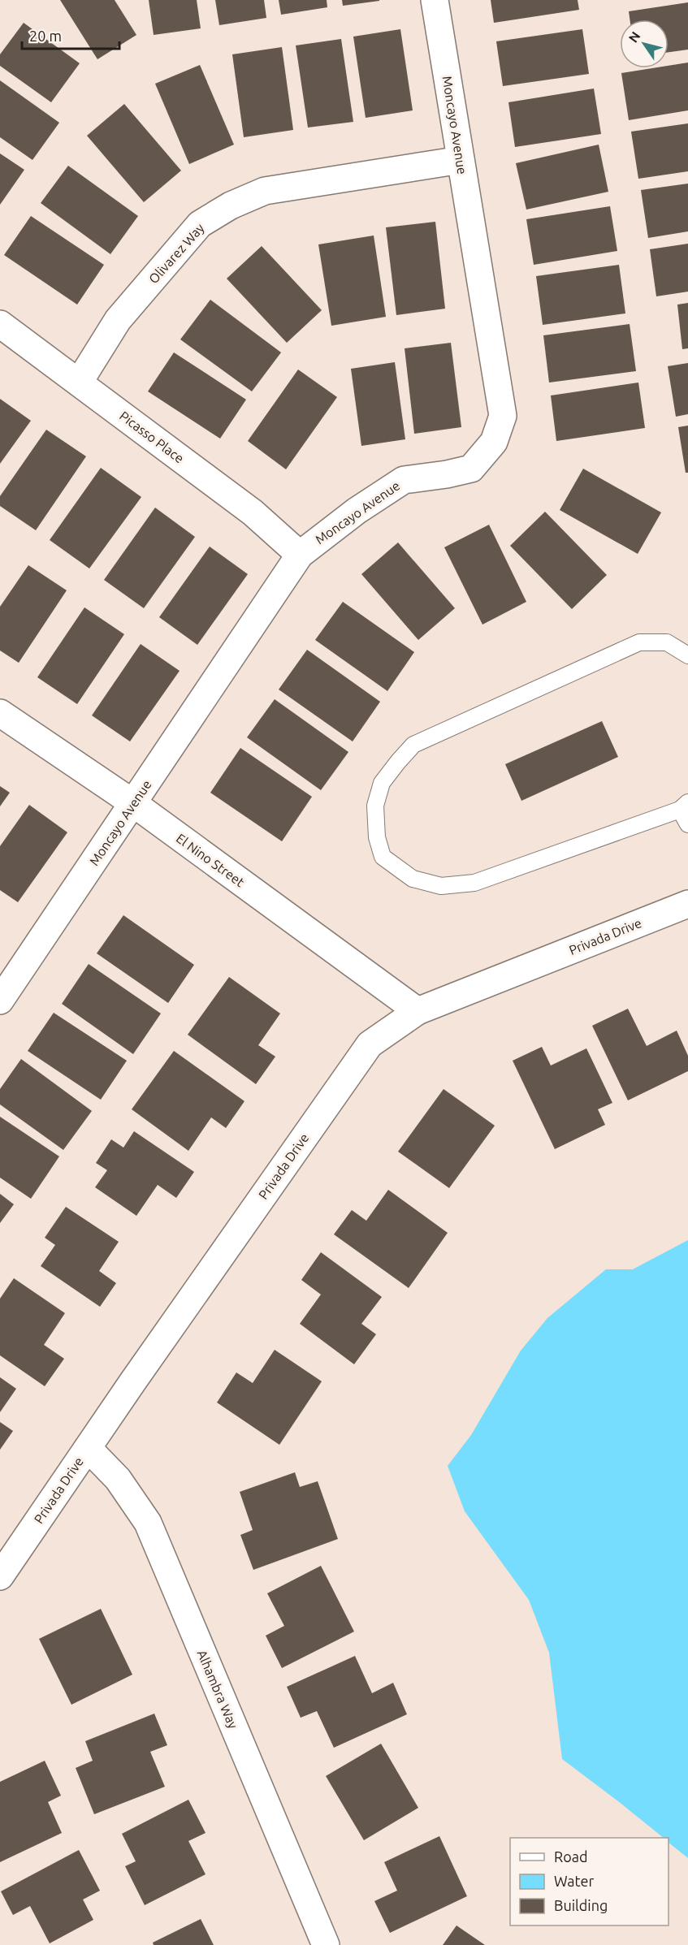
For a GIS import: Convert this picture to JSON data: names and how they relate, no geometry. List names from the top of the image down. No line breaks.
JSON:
{"streets":{"street":["Moncayo Avenue","Olivarez Way","Picasso Place","El Nino Street","Privada Drive","Alhambra Way"]},"crossings":[["Moncayo Avenue","Olivarez Way"],["Moncayo Avenue","Picasso Place"],["Moncayo Avenue","El Nino Street"],["Olivarez Way","Picasso Place"],["El Nino Street","Privada Drive"],["Privada Drive","Alhambra Way"]],"legend":["Road","Water","Building"],"scale_bar":"20 m","north":"top left"}
